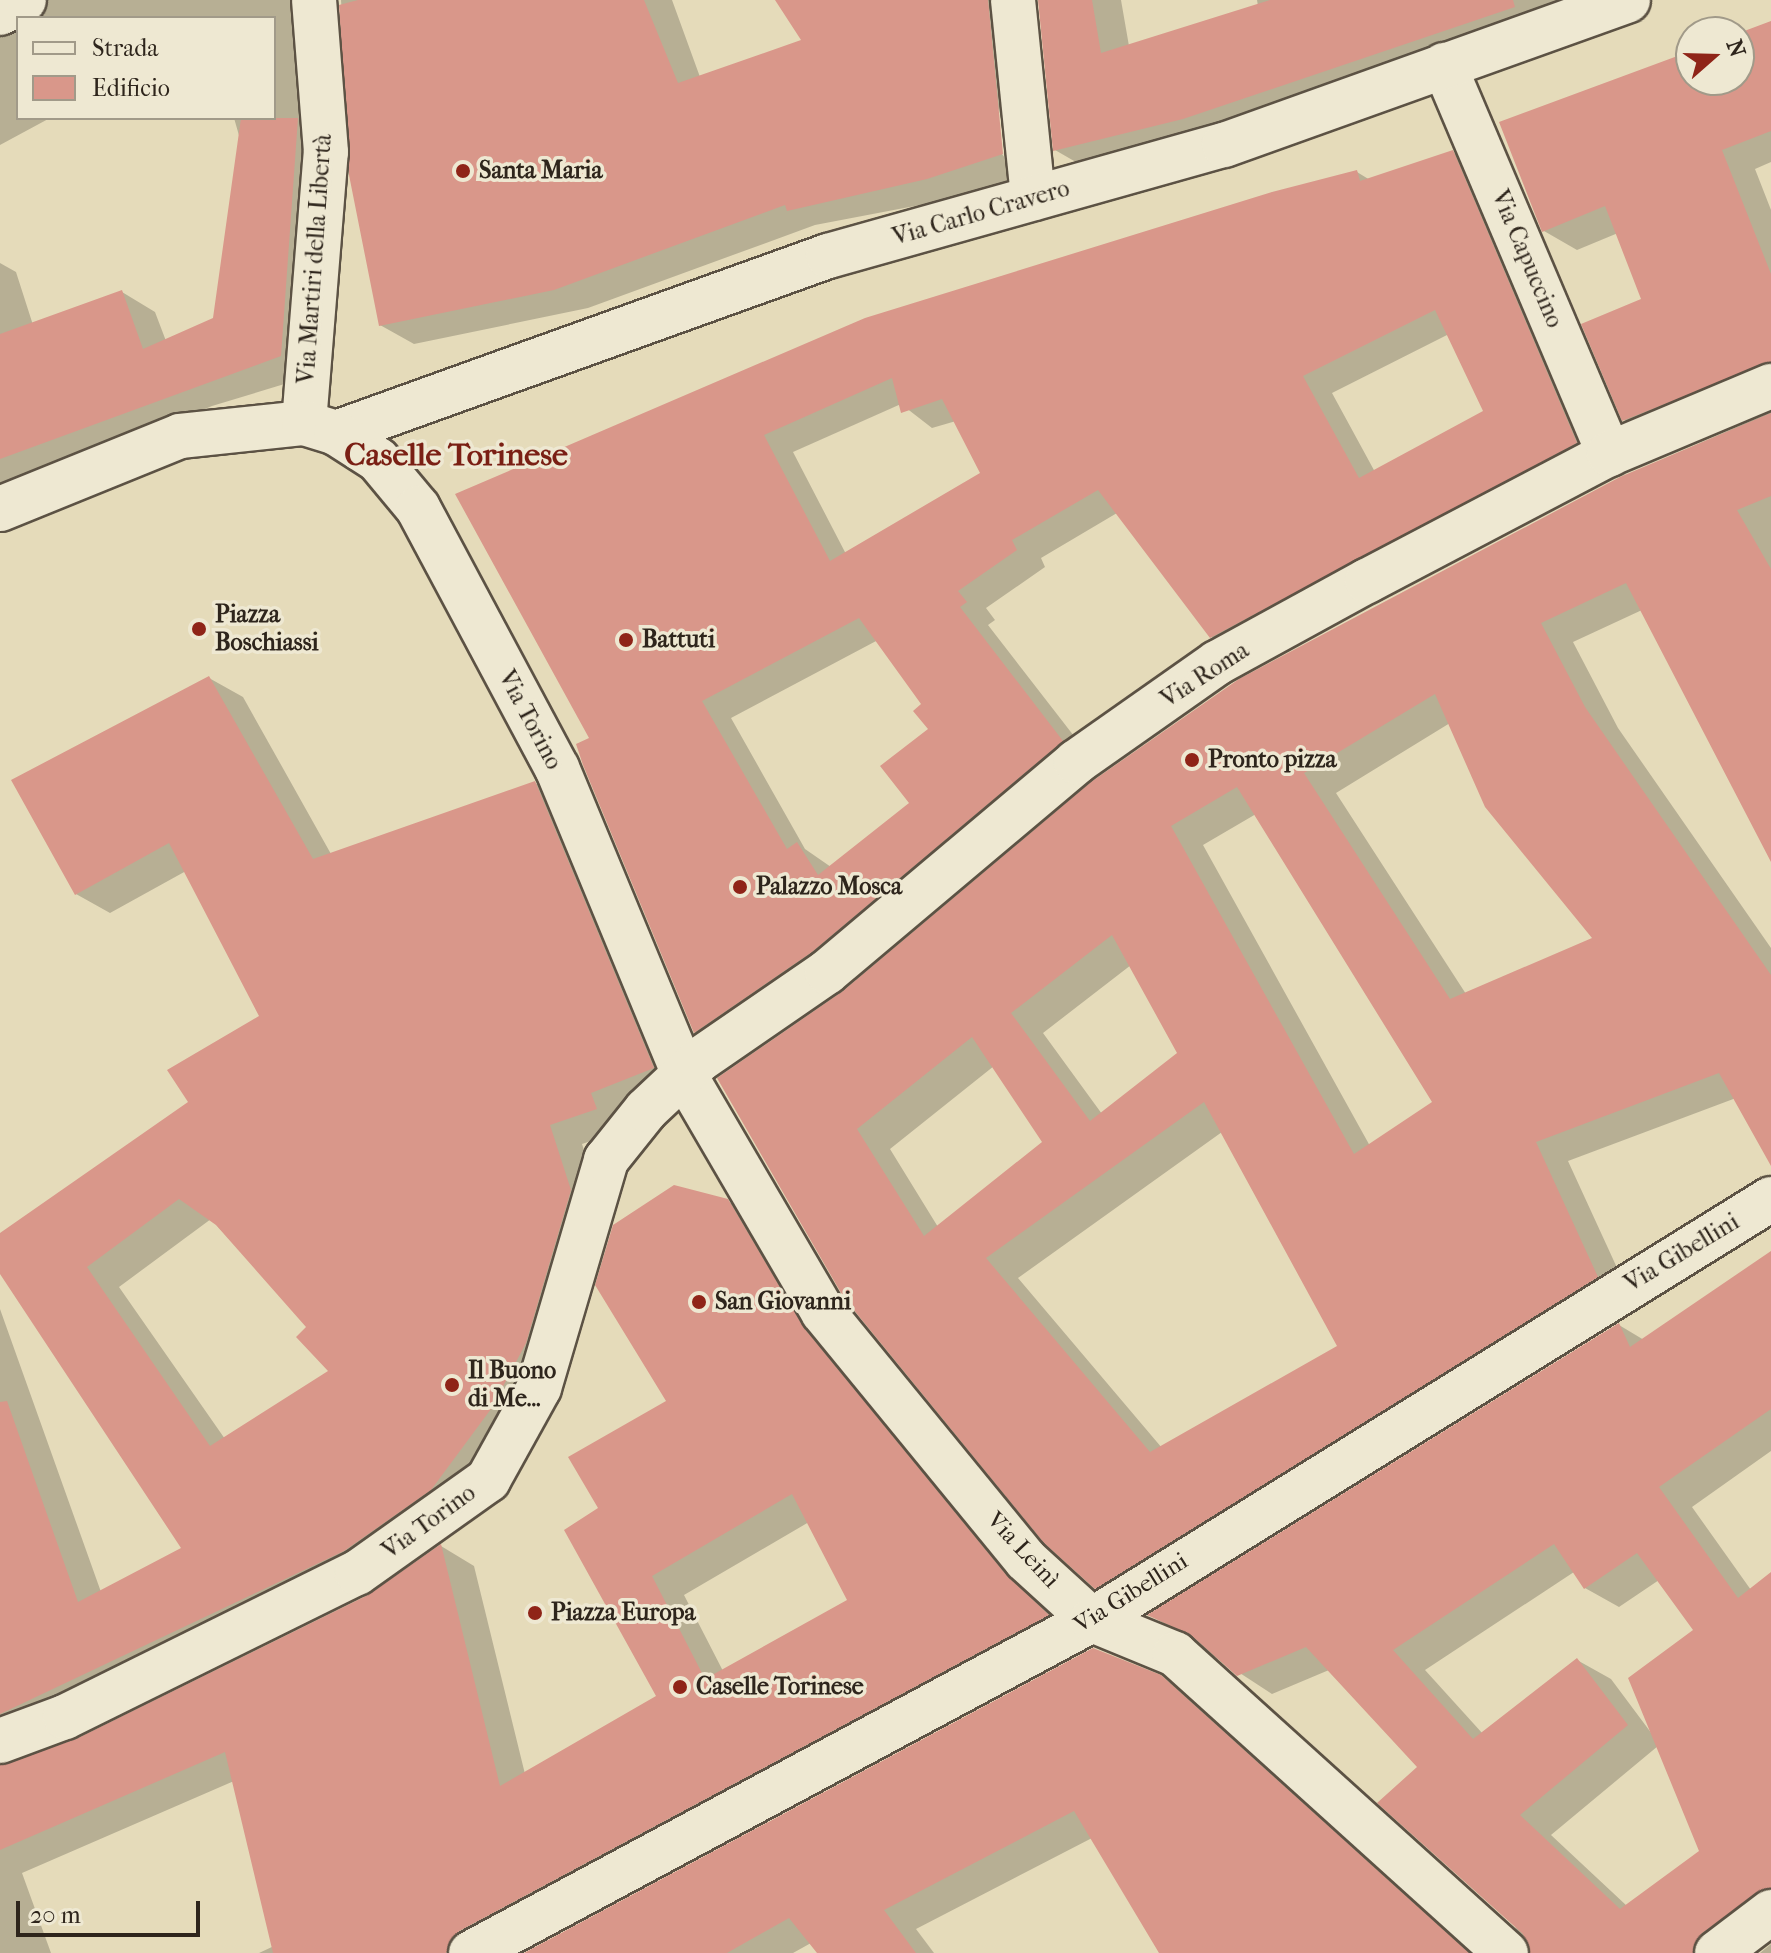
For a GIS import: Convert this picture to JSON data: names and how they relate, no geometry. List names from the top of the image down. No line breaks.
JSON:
{"streets":{"street":["Via Carlo Cravero","Via Martiri della Libertà","Via Capuccino","Via Roma","Via Torino","Via Gibellini","Via Leinì"]},"crossings":[["Via Carlo Cravero","Via Martiri della Libertà"],["Via Carlo Cravero","Via Capuccino"],["Via Carlo Cravero","Via Torino"],["Via Martiri della Libertà","Via Torino"],["Via Capuccino","Via Roma"],["Via Roma","Via Torino"],["Via Roma","Via Leinì"],["Via Torino","Via Leinì"],["Via Gibellini","Via Leinì"]],"districts":["Caselle Torinese"],"places":["Santa Maria","Piazza Boschiassi","Battuti","Pronto pizza","Palazzo Mosca","San Giovanni","Il Buono di Me...","Piazza Europa","Caselle Torinese"],"legend":["Strada","Edificio"],"scale_bar":"20 m","north":"right"}
